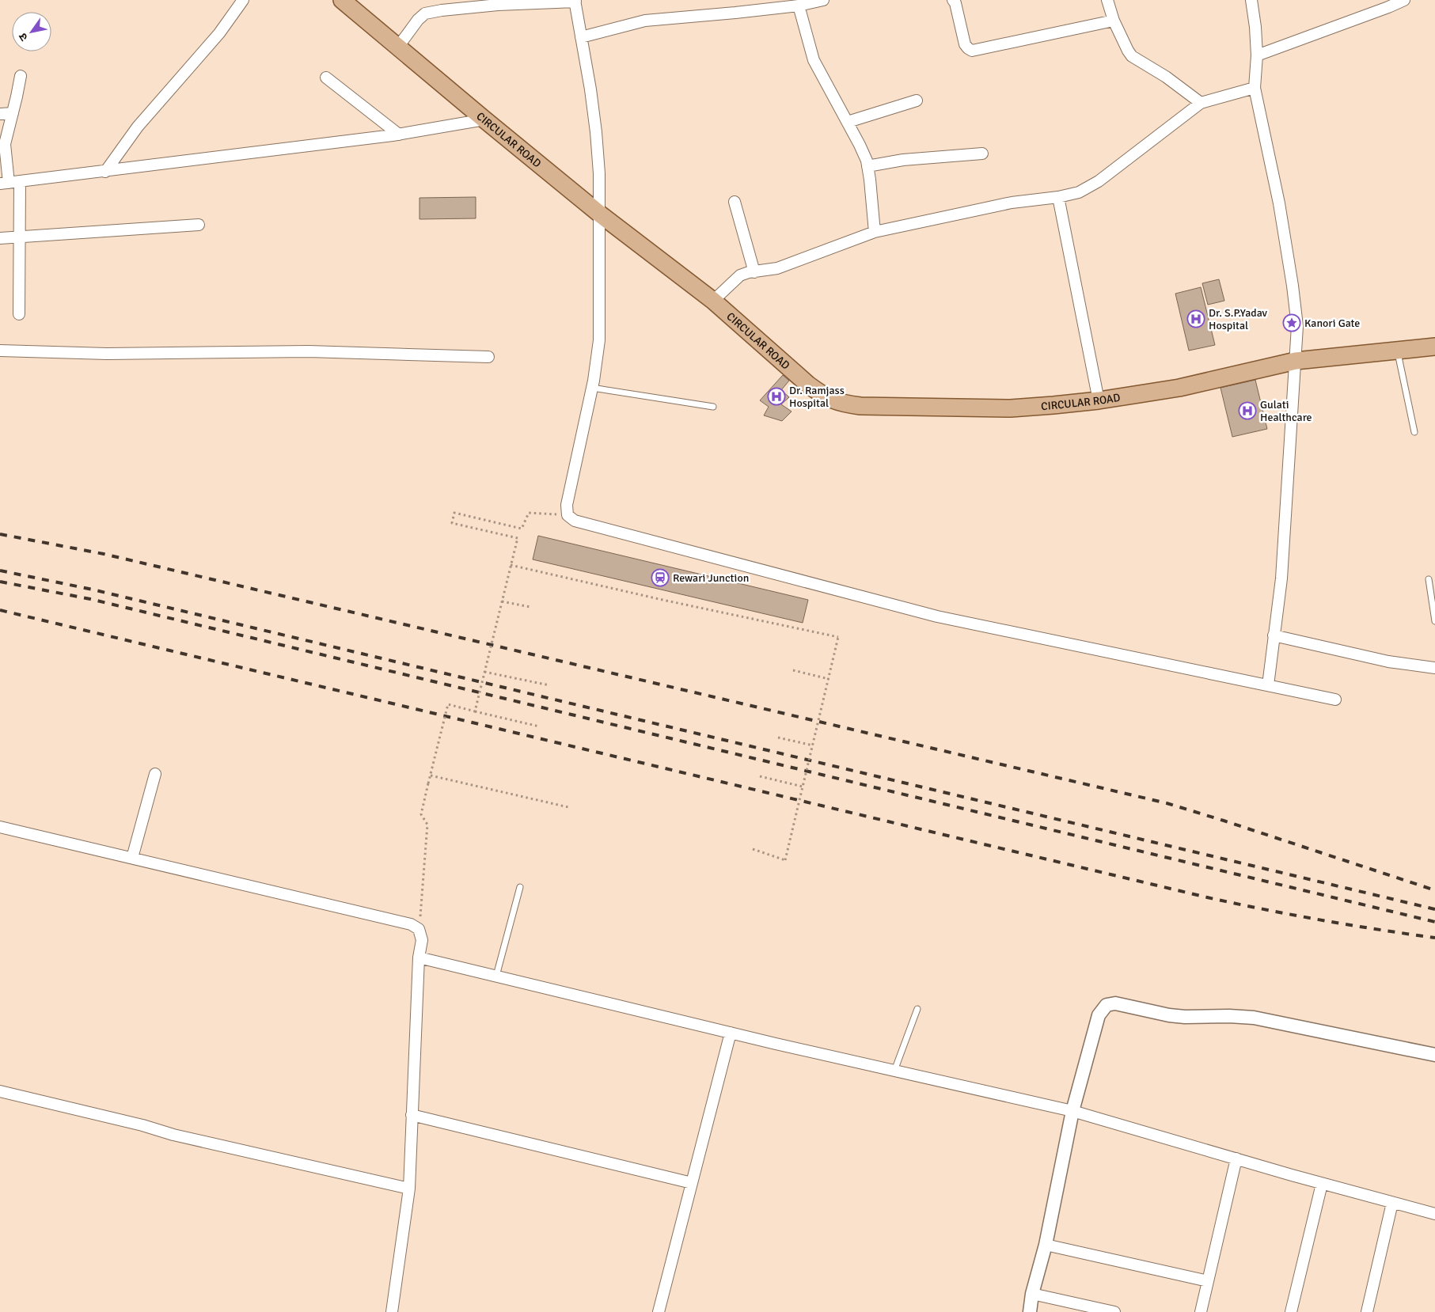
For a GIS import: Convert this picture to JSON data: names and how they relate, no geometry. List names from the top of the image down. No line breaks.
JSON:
{"streets":{"main road":["CIRCULAR ROAD"]},"places":{"hospital":["Dr. S.P.Yadav Hospital","Dr. Ramjass Hospital","Gulati Healthcare"],"place":["Kanori Gate"],"station":["Rewari Junction"]},"north":"bottom left"}
